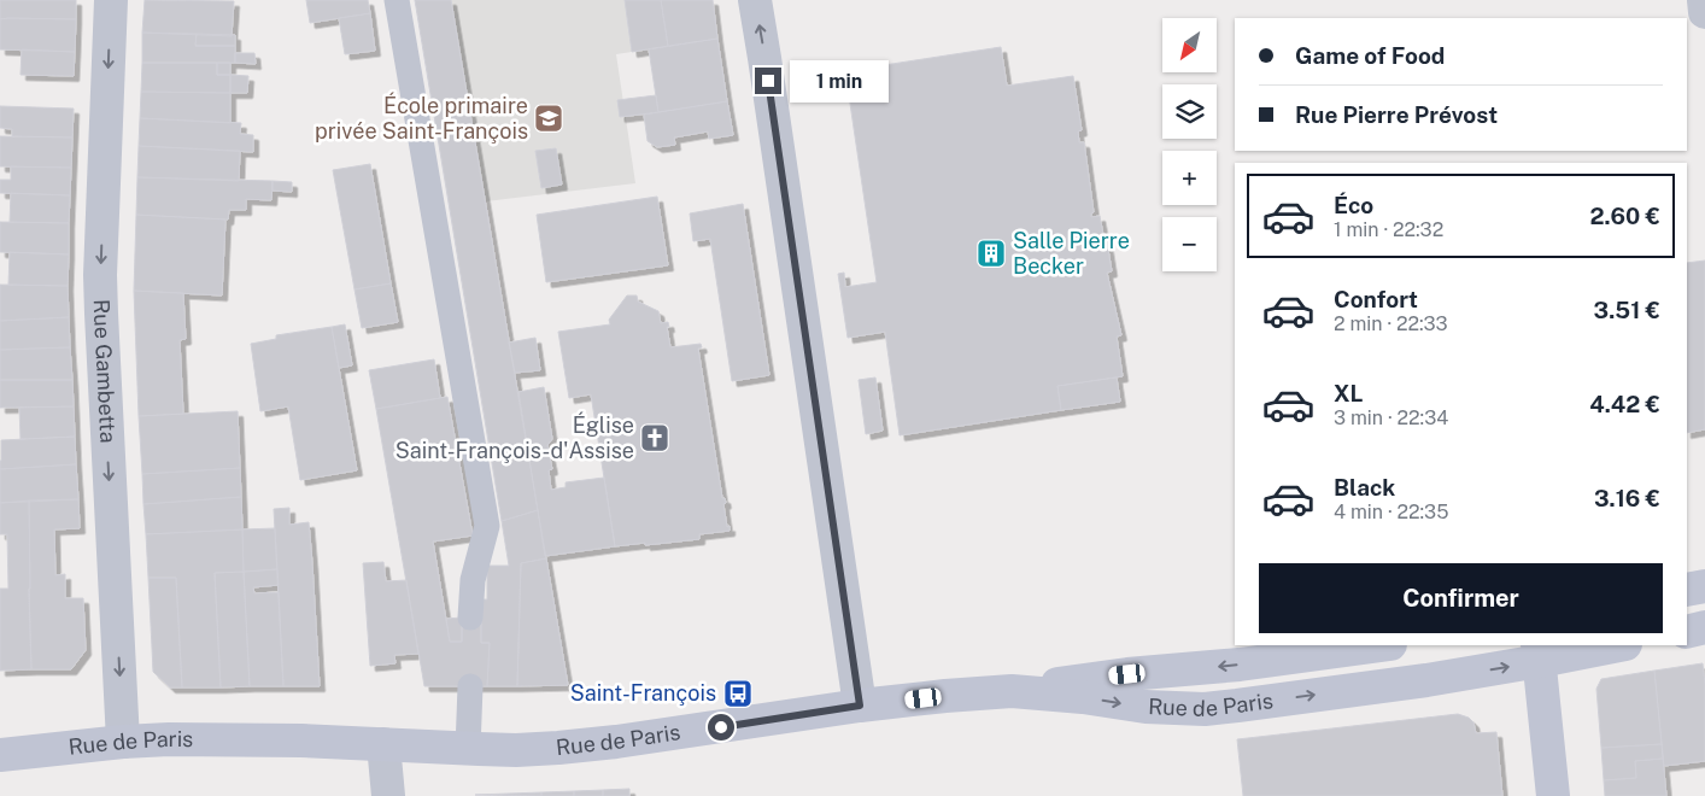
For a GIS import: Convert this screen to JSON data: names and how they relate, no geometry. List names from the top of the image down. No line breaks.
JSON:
{"streets":{"main road":["Rue de Paris"],"street":["Rue Gambetta"]},"crossings":[["Rue Gambetta","Rue de Paris"]],"one_way":["Rue Gambetta"],"places":{"school or university":["École primaire privée Saint-François"],"building":["Salle Pierre Becker"],"church":["Église Saint-François-d'Assise"],"bus stop":["Saint-François"]},"north":"bottom left","page":{"map_buttons":["+","−"],"banner":["Game of Food","Rue Pierre Prévost"],"bubble":"1 min","list":[{"name":"Éco","note":"1 min · 22:32","value":"2.60 €"},{"name":"Confort","note":"2 min · 22:33","value":"3.51 €"},{"name":"XL","note":"3 min · 22:34","value":"4.42 €"},{"name":"Black","note":"4 min · 22:35","value":"3.16 €"}],"buttons":"Confirmer"}}
